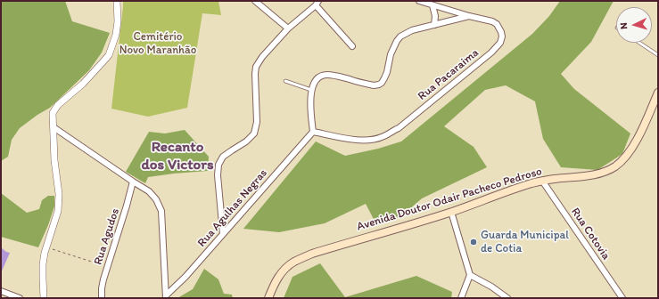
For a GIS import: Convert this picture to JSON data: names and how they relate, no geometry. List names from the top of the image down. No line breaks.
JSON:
{"streets":{"main road":["Avenida Doutor Odair Pacheco Pedroso"],"street":["Rua Pacaraima","Rua Agulhas Negras","Rua Cotovia","Rua Agudos"]},"crossings":[["Rua Pacaraima","Rua Agulhas Negras"],["Avenida Doutor Odair Pacheco Pedroso","Rua Cotovia"],["Rua Agulhas Negras","Rua Agudos"]],"districts":["Recanto dos Victors"],"parks":["Cemitério Novo Maranhão"],"places":["Guarda Municipal de Cotia"],"north":"left"}
